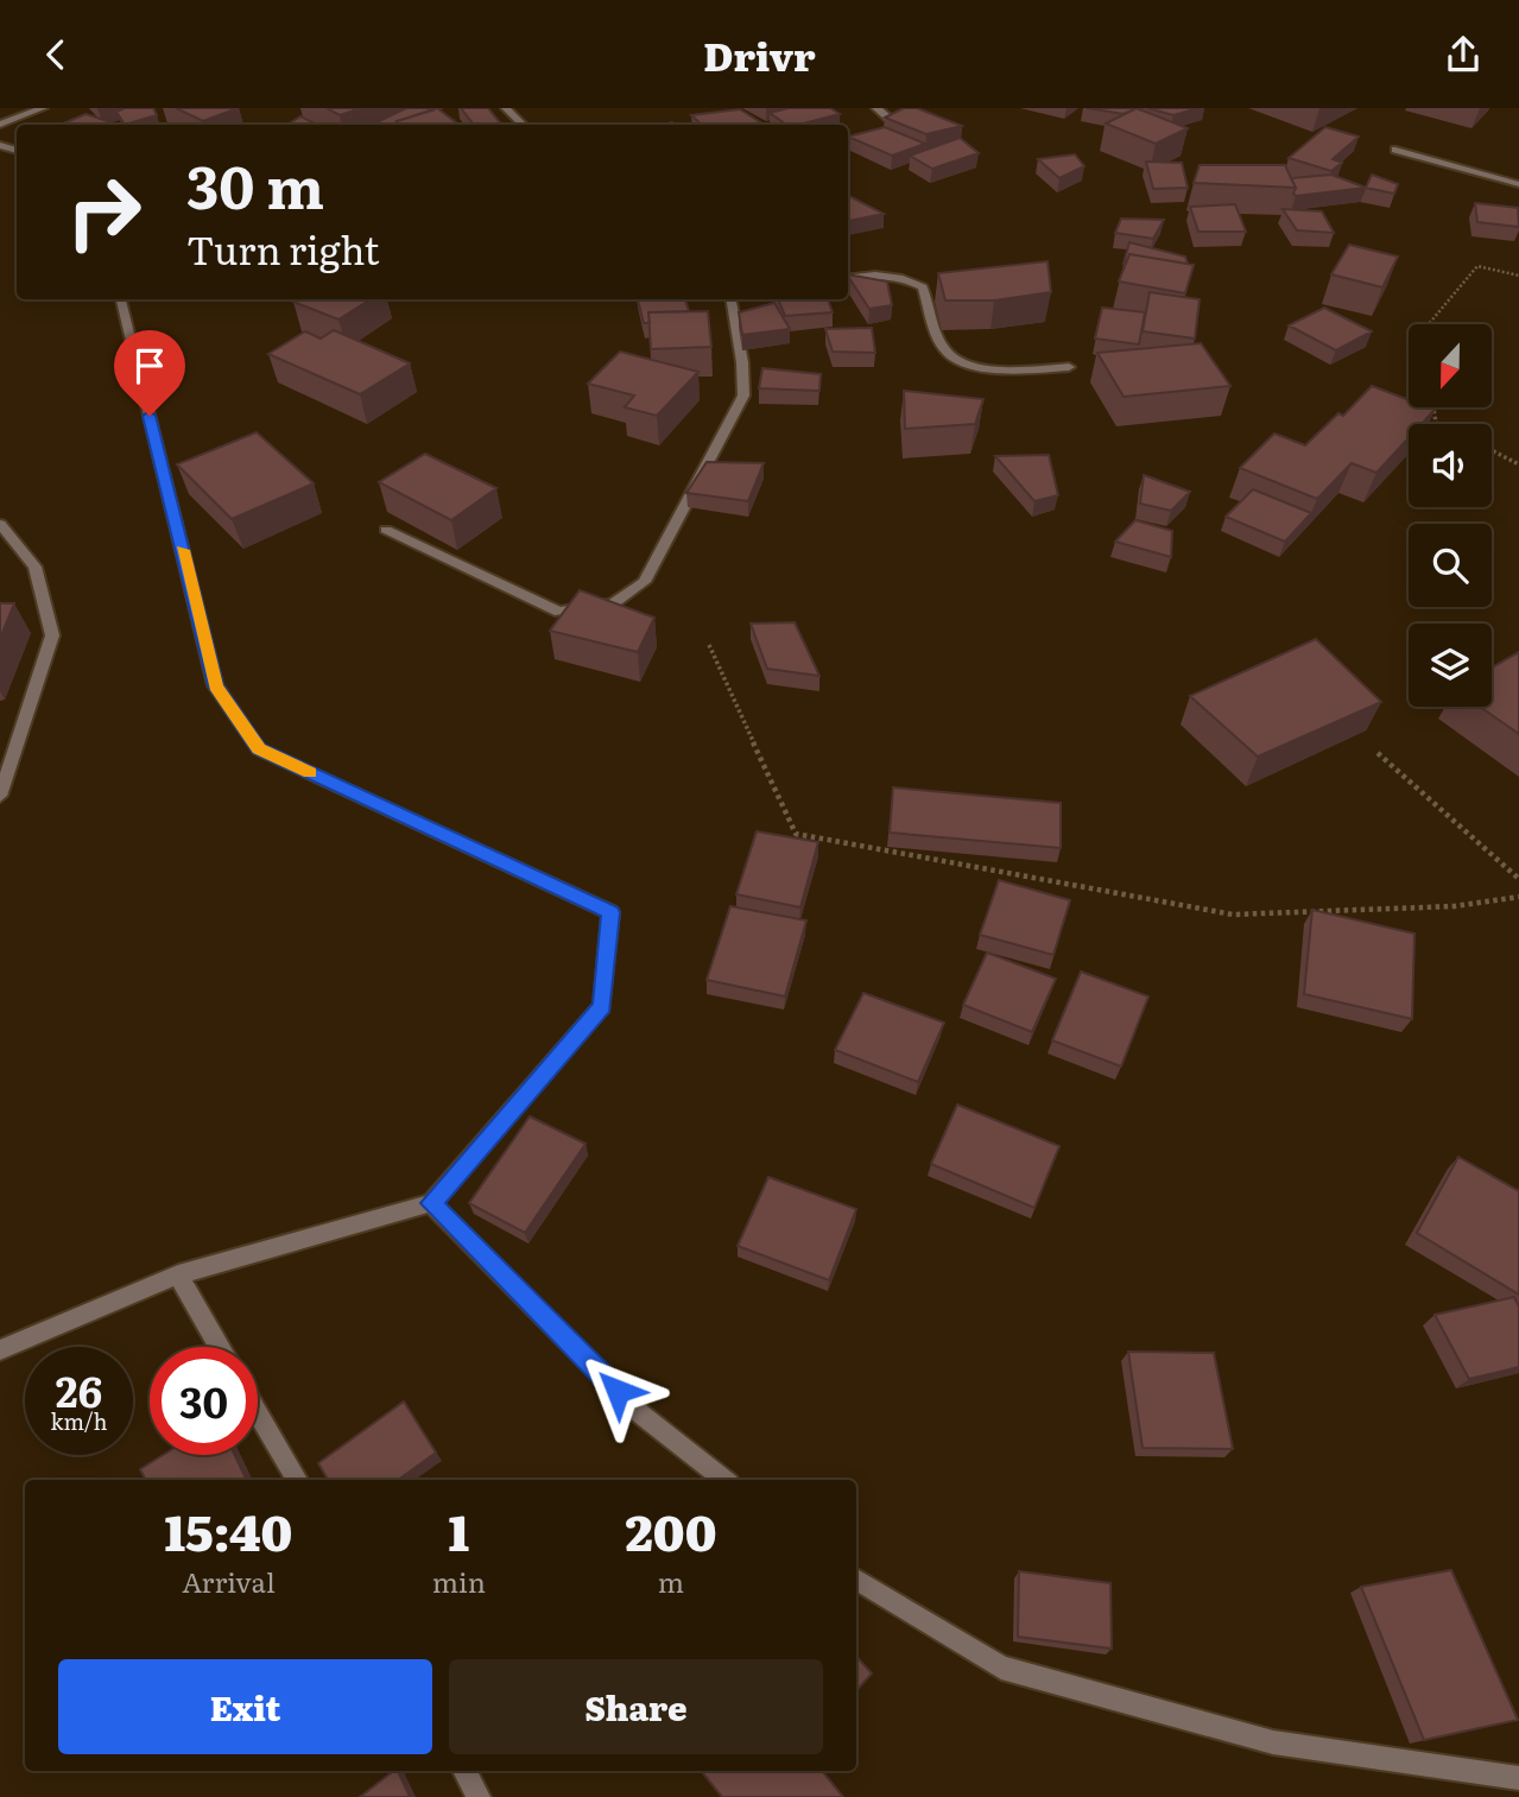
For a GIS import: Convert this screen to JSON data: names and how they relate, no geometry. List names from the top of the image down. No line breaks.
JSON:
{"north":"bottom","page":{"header":"Drivr","turn":["30 m","Turn right"],"speed":"26 km/h","limit":"30","eta":["15:40","Arrival","1","min","200","m"],"buttons":["Exit","Share"]}}
